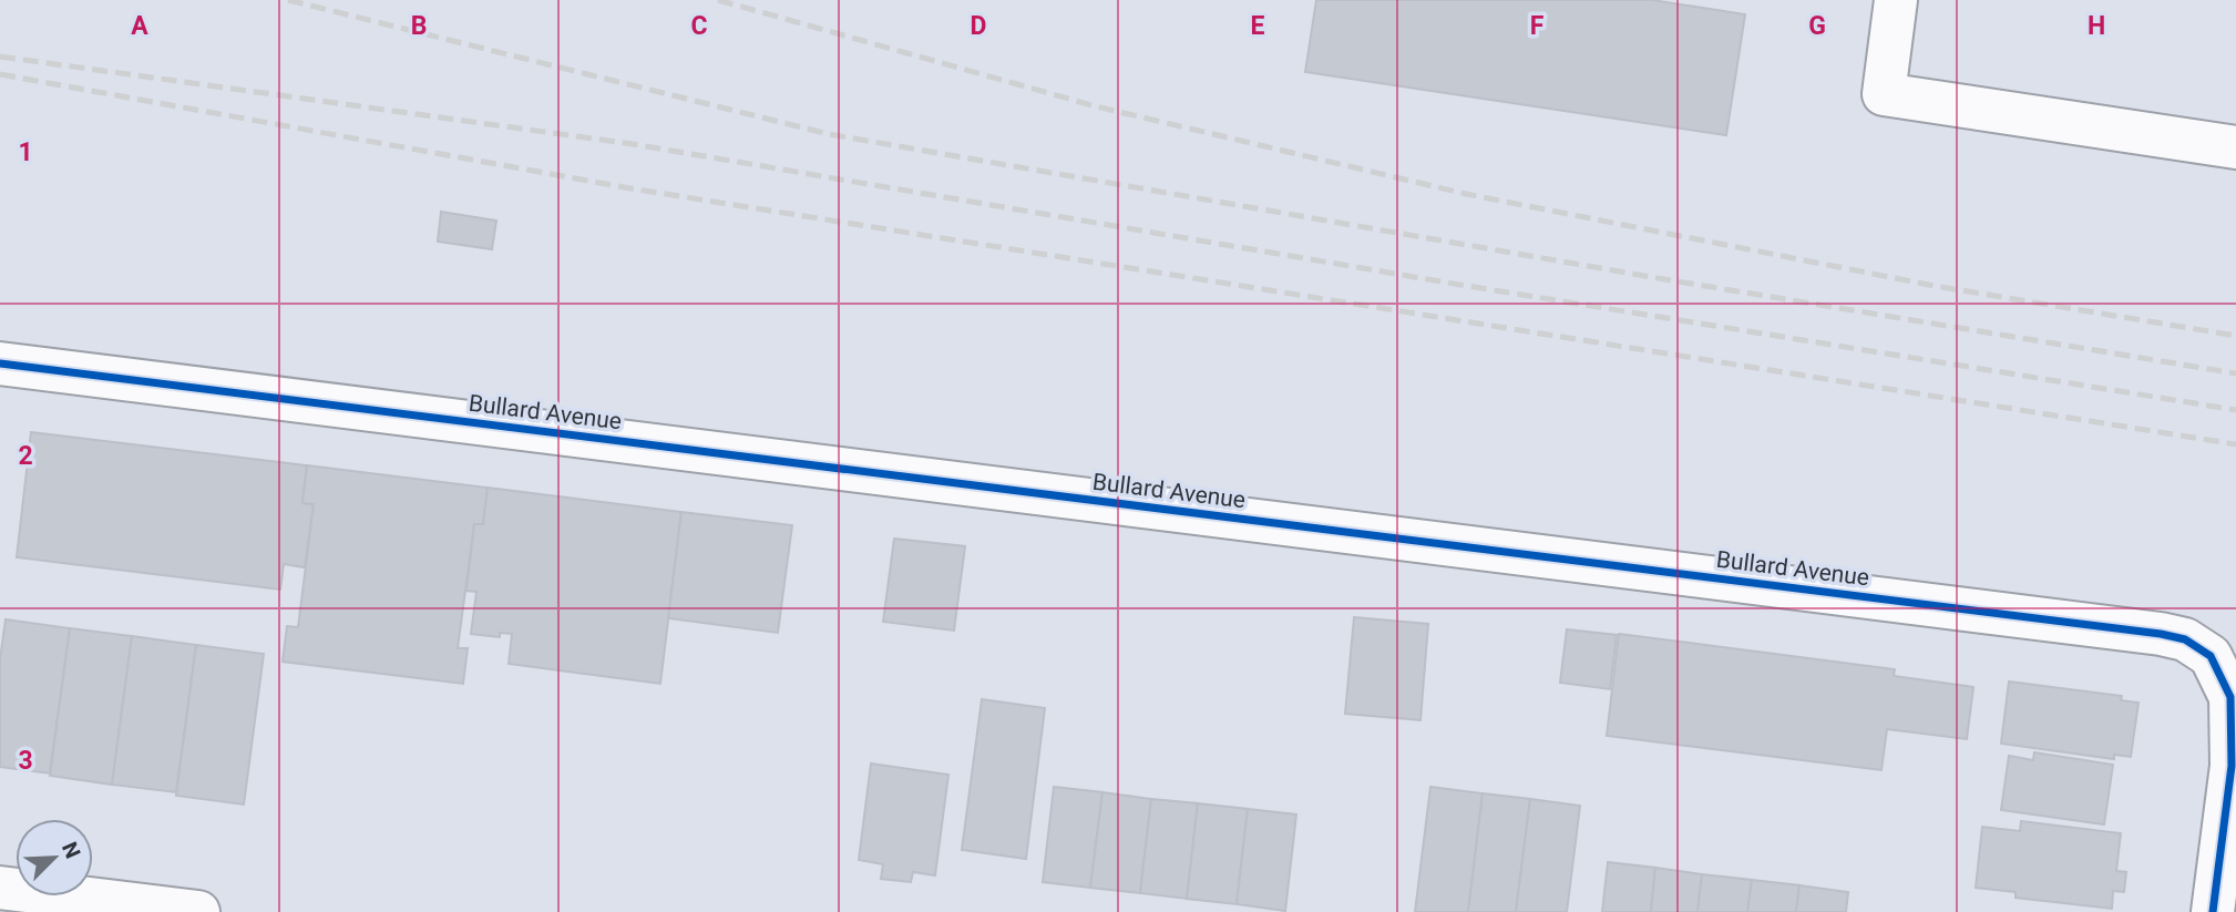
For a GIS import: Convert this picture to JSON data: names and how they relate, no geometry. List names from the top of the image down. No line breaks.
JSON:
{"streets":{"street":["Bullard Avenue"]},"north":"top right","grid":{"columns":["A","B","C","D","E","F","G","H"],"rows":["1","2","3"]}}
